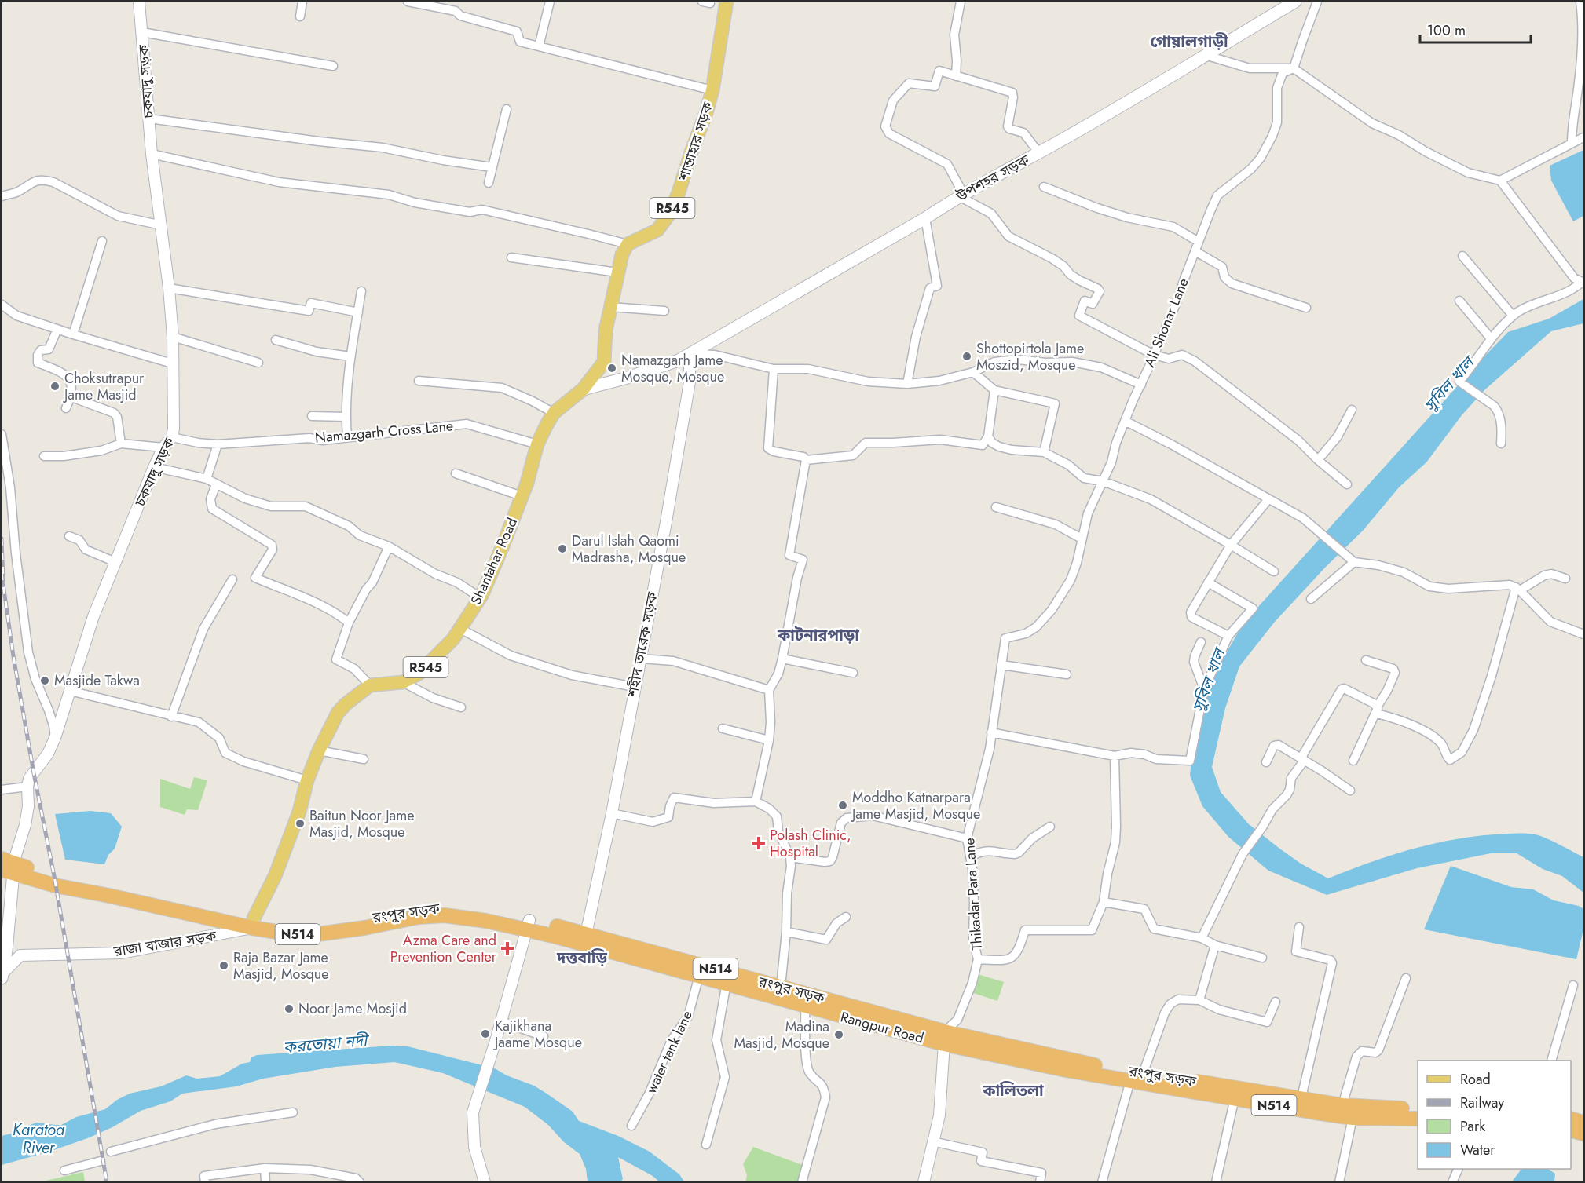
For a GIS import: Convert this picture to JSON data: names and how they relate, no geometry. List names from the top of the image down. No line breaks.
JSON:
{"streets":{"highway":["রংপুর সড়ক","N514","Rangpur Road"],"main road":["শান্তাহার সড়ক","উপশহর সড়ক","R545","Shantahar Road"],"street":["চকযাদু সড়ক","Ali Shonar Lane","Namazgarh Cross Lane","শহীদ তারেক সড়ক","Thikadar Para Lane","রাজা বাজার সড়ক","water tank lane"]},"crossings":[["চকযাদু সড়ক","Namazgarh Cross Lane"],["চকযাদু সড়ক","রংপুর সড়ক"],["উপশহর সড়ক","R545"],["উপশহর সড়ক","Shantahar Road"],["উপশহর সড়ক","শহীদ তারেক সড়ক"],["R545","Shantahar Road"],["Ali Shonar Lane","Thikadar Para Lane"],["Namazgarh Cross Lane","Shantahar Road"],["শহীদ তারেক সড়ক","রংপুর সড়ক"],["শহীদ তারেক সড়ক","Rangpur Road"],["Thikadar Para Lane","রংপুর সড়ক"],["Thikadar Para Lane","Rangpur Road"],["রংপুর সড়ক","রাজা বাজার সড়ক"],["রংপুর সড়ক","Rangpur Road"],["Rangpur Road","water tank lane"]],"districts":["গোয়ালগাড়ী","কাটনারপাড়া","দত্তবাড়ি","কালিতলা"],"water":["সুবিল খাল","করতোয়া নদী","Karatoa River"],"places":{"other":["Shottopirtola Jame Moszid, Mosque","Namazgarh Jame Mosque, Mosque","Choksutrapur Jame Masjid","Darul Islah Qaomi Madrasha, Mosque","Masjide Takwa","Moddho Katnarpara Jame Masjid, Mosque","Baitun Noor Jame Masjid, Mosque","Raja Bazar Jame Masjid, Mosque","Noor Jame Mosjid","Kajikhana Jaame Mosque","Madina Masjid, Mosque"],"health":["Polash Clinic, Hospital","Azma Care and Prevention Center"]},"legend":["Road","Railway","Park","Water"],"scale_bar":"100 m"}
